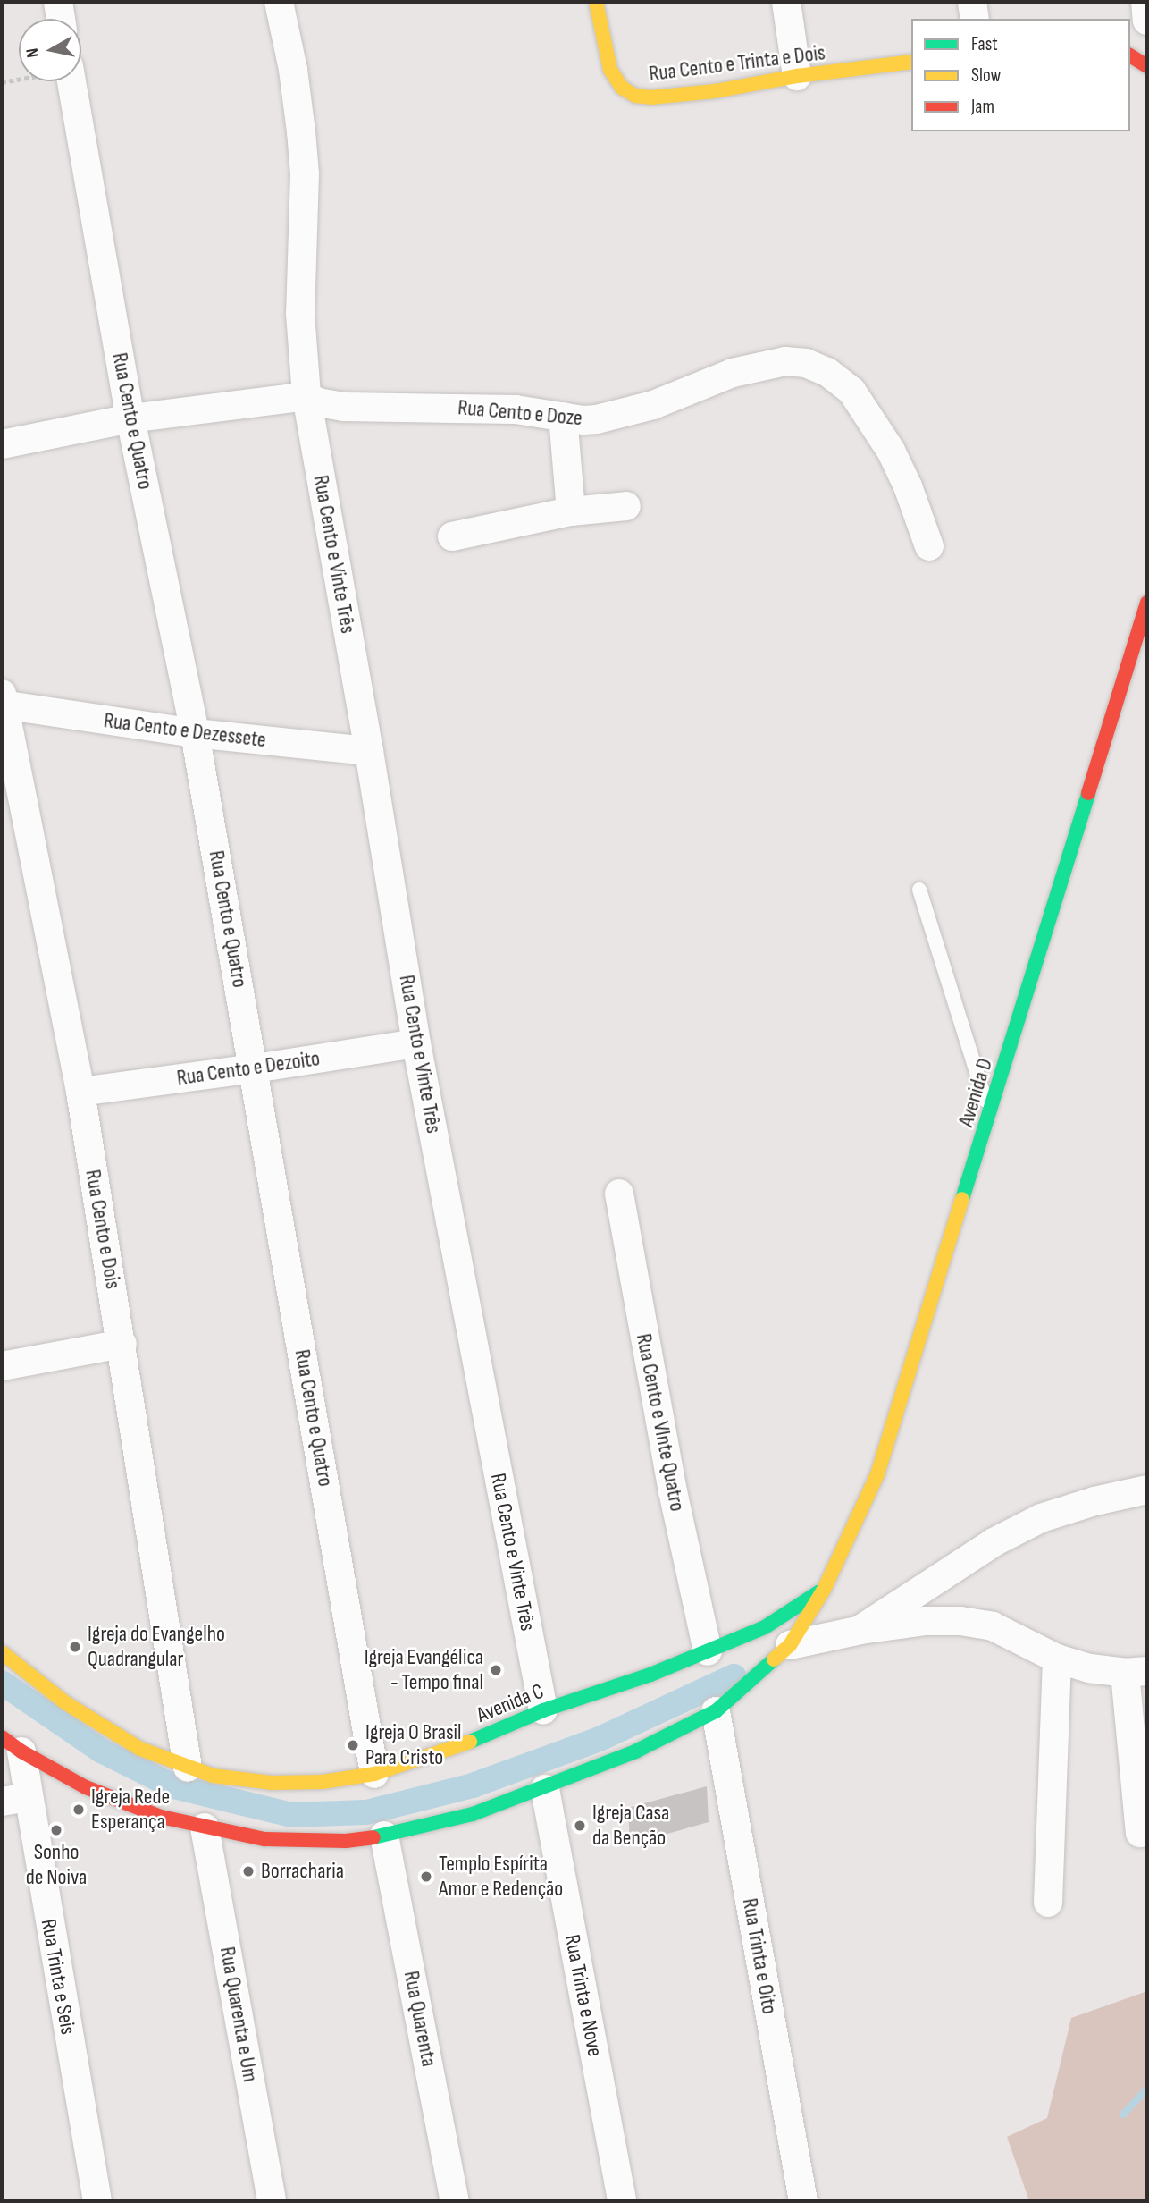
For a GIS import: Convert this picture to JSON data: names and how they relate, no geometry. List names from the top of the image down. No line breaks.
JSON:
{"streets":{"main road":["Rua Cento e Trinta e Dois","Avenida D","Avenida C"],"street":["Rua Cento e Doze","Rua Cento e Quatro","Rua Cento e Vinte Três","Rua Cento e Dezessete","Rua Cento e Dezoito","Rua Cento e Dois","Rua Cento e VInte Quatro","Rua Trinta e Oito","Rua Trinta e Seis","Rua Trinta e Nove","Rua Quarenta e Um","Rua Quarenta"]},"crossings":[["Rua Cento e Doze","Rua Cento e Quatro"],["Rua Cento e Doze","Rua Cento e Vinte Três"],["Rua Cento e Quatro","Rua Cento e Dezessete"],["Rua Cento e Quatro","Rua Cento e Dezoito"],["Rua Cento e Quatro","Avenida C"],["Rua Cento e Vinte Três","Rua Cento e Dezessete"],["Rua Cento e Vinte Três","Rua Cento e Dezoito"],["Rua Cento e Vinte Três","Avenida C"],["Rua Cento e Dezessete","Rua Cento e Dois"],["Rua Cento e Dezoito","Rua Cento e Dois"],["Avenida D","Avenida C"],["Avenida D","Rua Trinta e Oito"],["Avenida D","Rua Trinta e Seis"],["Avenida D","Rua Trinta e Nove"],["Avenida D","Rua Quarenta e Um"],["Avenida D","Rua Quarenta"],["Rua Cento e Dois","Avenida C"],["Rua Cento e VInte Quatro","Avenida C"]],"places":["Igreja do Evangelho Quadrangular","Igreja Evangélica - Tempo final","Igreja O Brasil Para Cristo","Igreja Rede Esperança","Igreja Casa da Benção","Sonho de Noiva","Borracharia","Templo Espírita Amor e Redenção"],"legend":["Fast","Slow","Jam"],"north":"left"}
